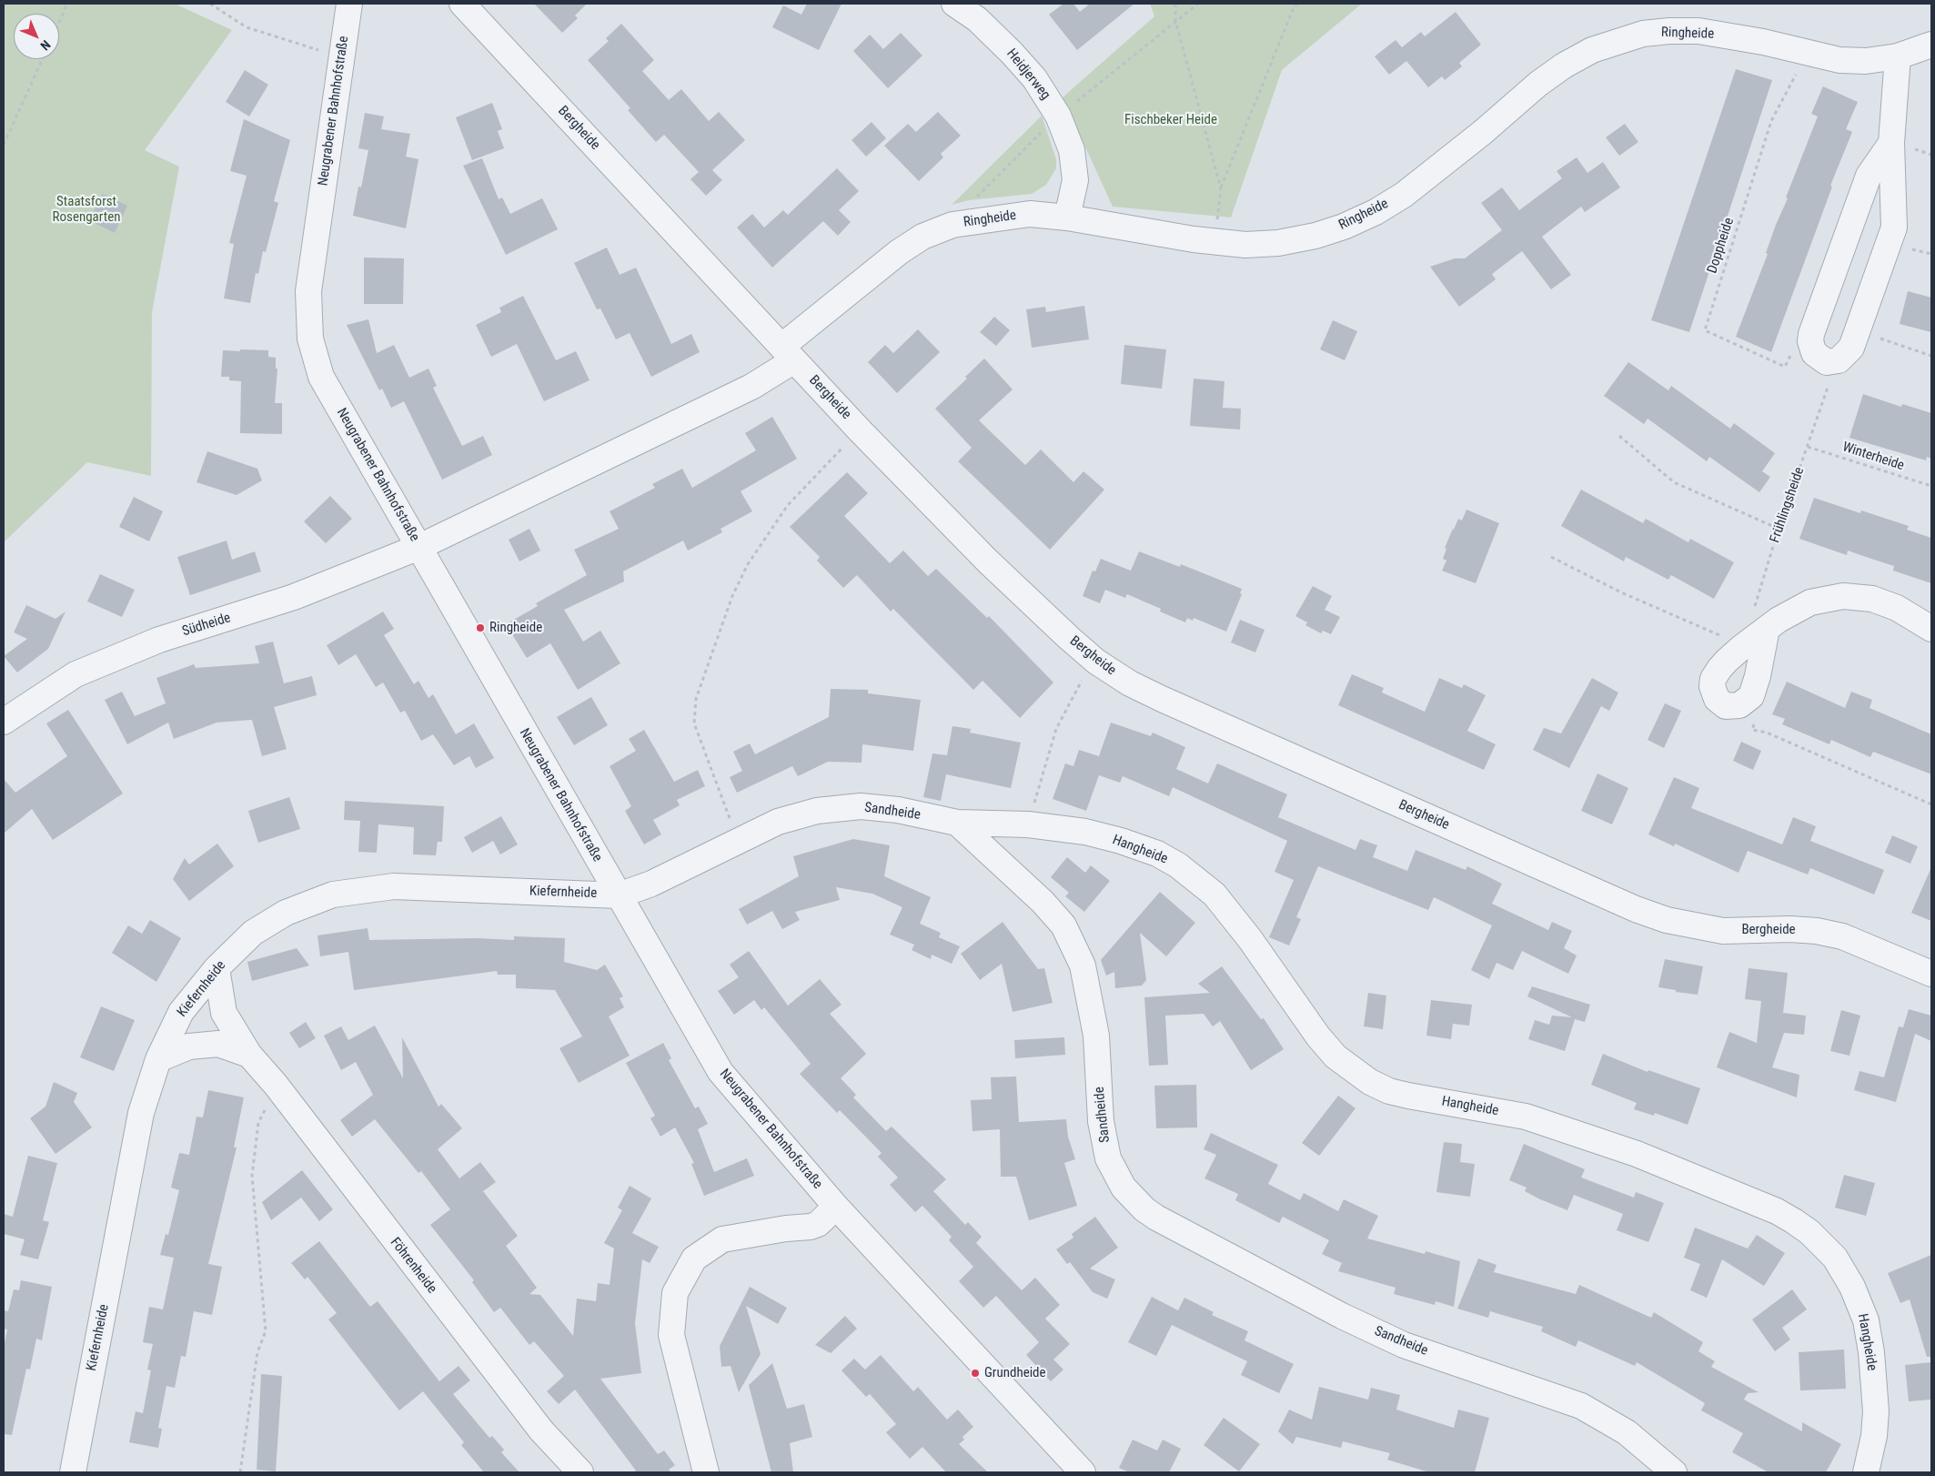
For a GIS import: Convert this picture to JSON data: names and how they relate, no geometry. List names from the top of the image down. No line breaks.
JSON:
{"streets":{"street":["Ringheide","Heidjerweg","Neugrabener Bahnhofstraße","Bergheide","Südheide","Sandheide","Hangheide","Kiefernheide","Föhrenheide"],"path":["Doppheide","Winterheide","Frühlingsheide"]},"crossings":[["Ringheide","Heidjerweg"],["Ringheide","Neugrabener Bahnhofstraße"],["Ringheide","Bergheide"],["Ringheide","Doppheide"],["Ringheide","Südheide"],["Neugrabener Bahnhofstraße","Südheide"],["Neugrabener Bahnhofstraße","Sandheide"],["Neugrabener Bahnhofstraße","Kiefernheide"],["Winterheide","Frühlingsheide"],["Sandheide","Hangheide"],["Sandheide","Kiefernheide"],["Kiefernheide","Föhrenheide"]],"parks":["Fischbeker Heide","Staatsforst Rosengarten"],"places":["Ringheide","Grundheide"],"north":"bottom right"}
